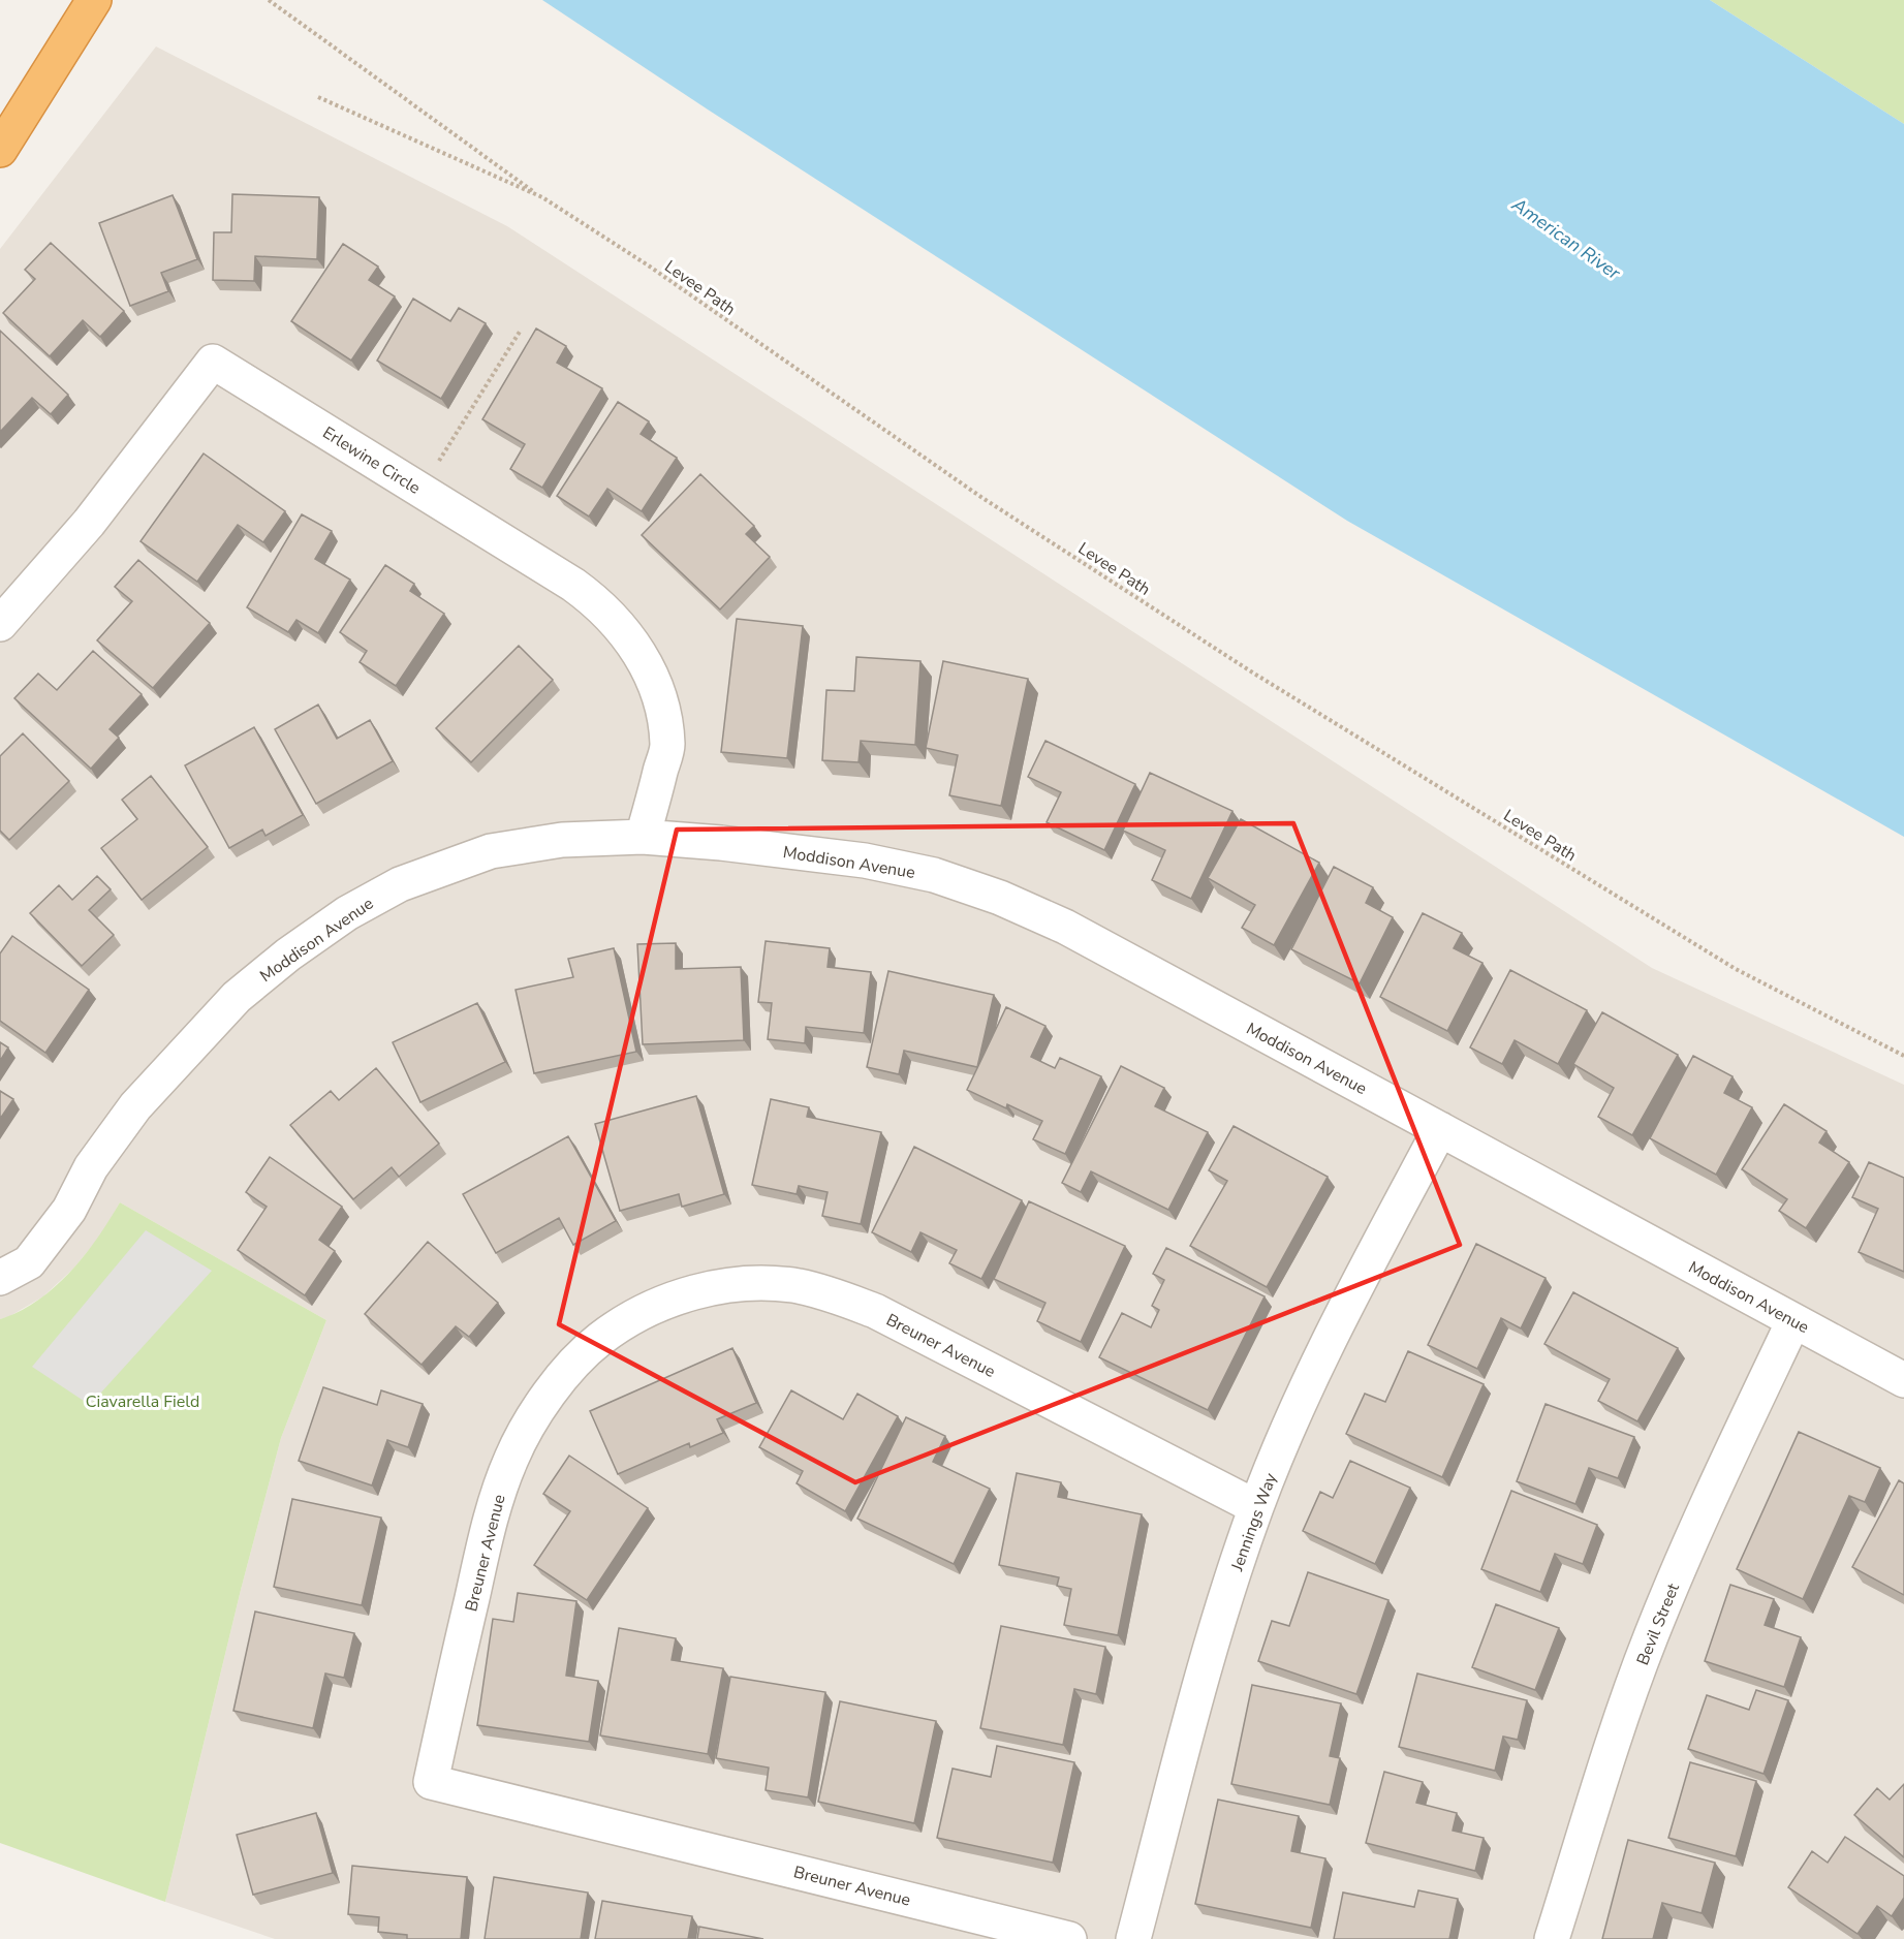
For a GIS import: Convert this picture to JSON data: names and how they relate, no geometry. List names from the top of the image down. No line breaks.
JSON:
{"streets":{"street":["Erlewine Circle","Moddison Avenue","Breuner Avenue","Jennings Way","Bevil Street"],"path":["Levee Path"]},"crossings":[["Erlewine Circle","Moddison Avenue"],["Moddison Avenue","Jennings Way"],["Moddison Avenue","Bevil Street"],["Breuner Avenue","Jennings Way"]],"water":["American River"],"parks":["Ciavarella Field"]}
